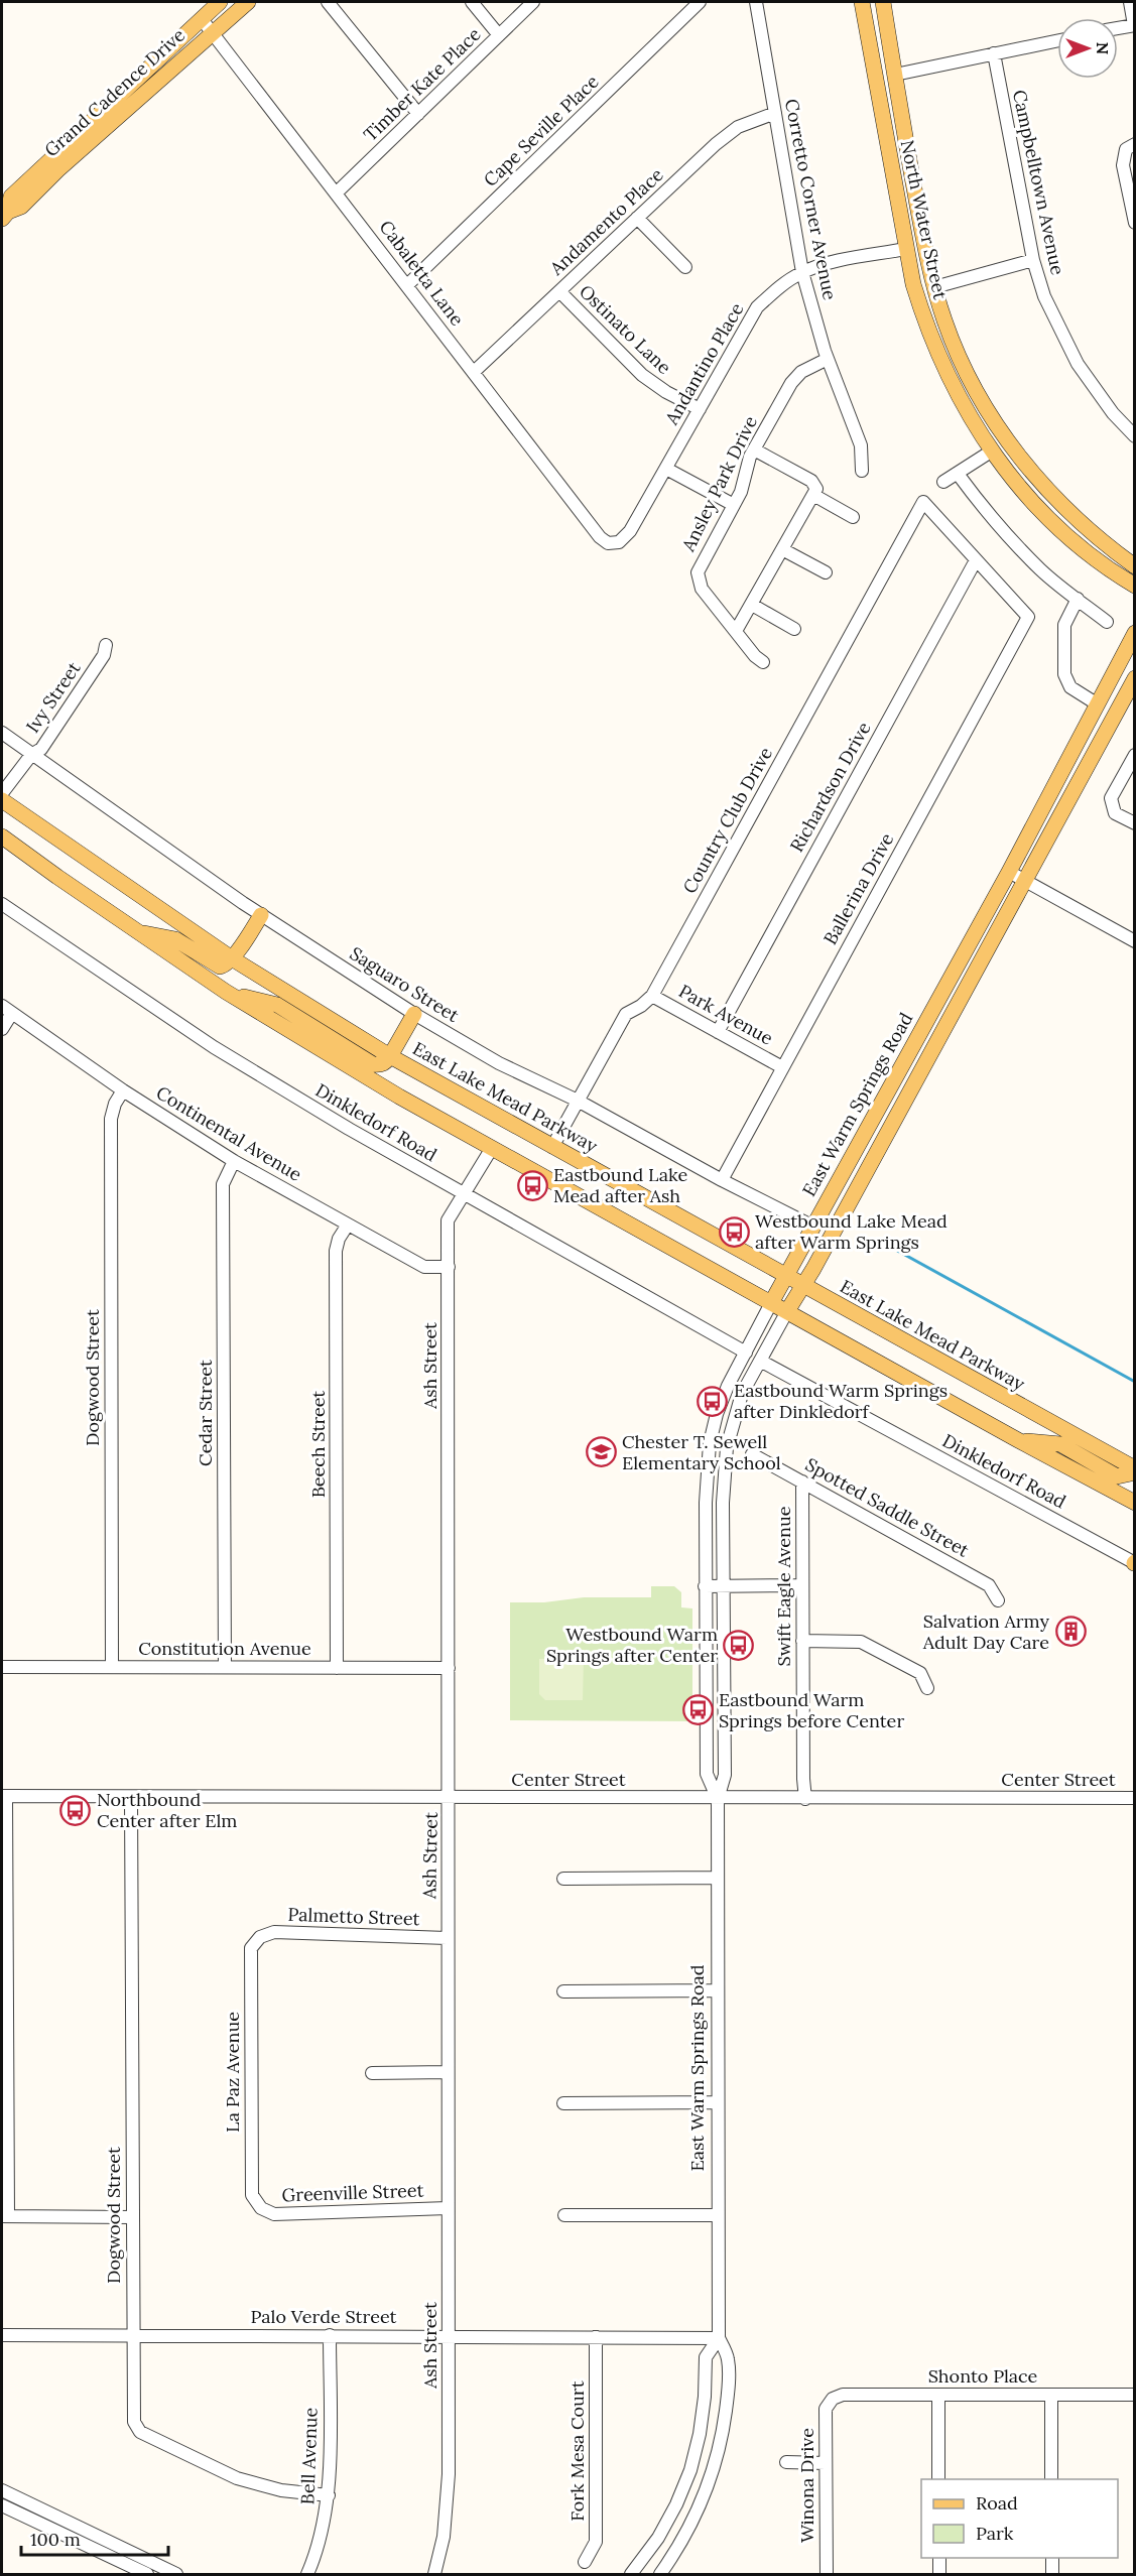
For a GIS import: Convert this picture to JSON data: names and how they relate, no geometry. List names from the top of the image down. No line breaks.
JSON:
{"streets":{"main road":["Grand Cadence Drive","North Water Street","East Lake Mead Parkway","East Warm Springs Road"],"street":["Timber Kate Place","Cape Seville Place","Campbelltown Avenue","Corretto Corner Avenue","Andamento Place","Cabaletta Lane","Ostinato Lane","Andantino Place","Ansley Park Drive","Ivy Street","Richardson Drive","Country Club Drive","Ballerina Drive","Saguaro Street","Park Avenue","Dinkledorf Road","Continental Avenue","Ash Street","Dogwood Street","Cedar Street","Beech Street","Spotted Saddle Street","Swift Eagle Avenue","Constitution Avenue","Center Street","Palmetto Street","La Paz Avenue","Greenville Street","Palo Verde Street","Shonto Place","Fork Mesa Court","Bell Avenue","Winona Drive"]},"crossings":[["Timber Kate Place","Cabaletta Lane"],["Grand Cadence Drive","Cabaletta Lane"],["Cape Seville Place","Cabaletta Lane"],["Corretto Corner Avenue","Andamento Place"],["Corretto Corner Avenue","Andantino Place"],["Corretto Corner Avenue","Ansley Park Drive"],["North Water Street","Andantino Place"],["Andamento Place","Cabaletta Lane"],["Andamento Place","Ostinato Lane"],["Cabaletta Lane","Andantino Place"],["Ostinato Lane","Andantino Place"],["Ivy Street","Saguaro Street"],["Richardson Drive","Country Club Drive"],["Richardson Drive","Ballerina Drive"],["Richardson Drive","Park Avenue"],["Country Club Drive","Ballerina Drive"],["Country Club Drive","Saguaro Street"],["Country Club Drive","Park Avenue"],["Country Club Drive","East Lake Mead Parkway"],["Ballerina Drive","Saguaro Street"],["Ballerina Drive","Park Avenue"],["Saguaro Street","East Warm Springs Road"],["East Lake Mead Parkway","East Warm Springs Road"],["East Warm Springs Road","Dinkledorf Road"],["East Warm Springs Road","Center Street"],["East Warm Springs Road","Palo Verde Street"],["Dinkledorf Road","Ash Street"],["Continental Avenue","Ash Street"],["Continental Avenue","Dogwood Street"],["Continental Avenue","Cedar Street"],["Continental Avenue","Beech Street"],["Ash Street","Constitution Avenue"],["Ash Street","Center Street"],["Ash Street","Palmetto Street"],["Ash Street","Greenville Street"],["Ash Street","Palo Verde Street"],["Dogwood Street","Constitution Avenue"],["Dogwood Street","Center Street"],["Dogwood Street","Palo Verde Street"],["Dogwood Street","Bell Avenue"],["Cedar Street","Constitution Avenue"],["Beech Street","Constitution Avenue"],["Spotted Saddle Street","Swift Eagle Avenue"],["Swift Eagle Avenue","Center Street"],["Palmetto Street","La Paz Avenue"],["La Paz Avenue","Greenville Street"],["Palo Verde Street","Fork Mesa Court"],["Palo Verde Street","Bell Avenue"],["Shonto Place","Winona Drive"]],"places":{"bus stop":["Eastbound Lake Mead after Ash","Westbound Lake Mead after Warm Springs","Eastbound Warm Springs after Dinkledorf","Westbound Warm Springs after Center","Eastbound Warm Springs before Center","Northbound Center after Elm"],"school or university":["Chester T. Sewell Elementary School"],"building":["Salvation Army Adult Day Care"]},"legend":["Road","Park"],"scale_bar":"100 m","north":"right"}
